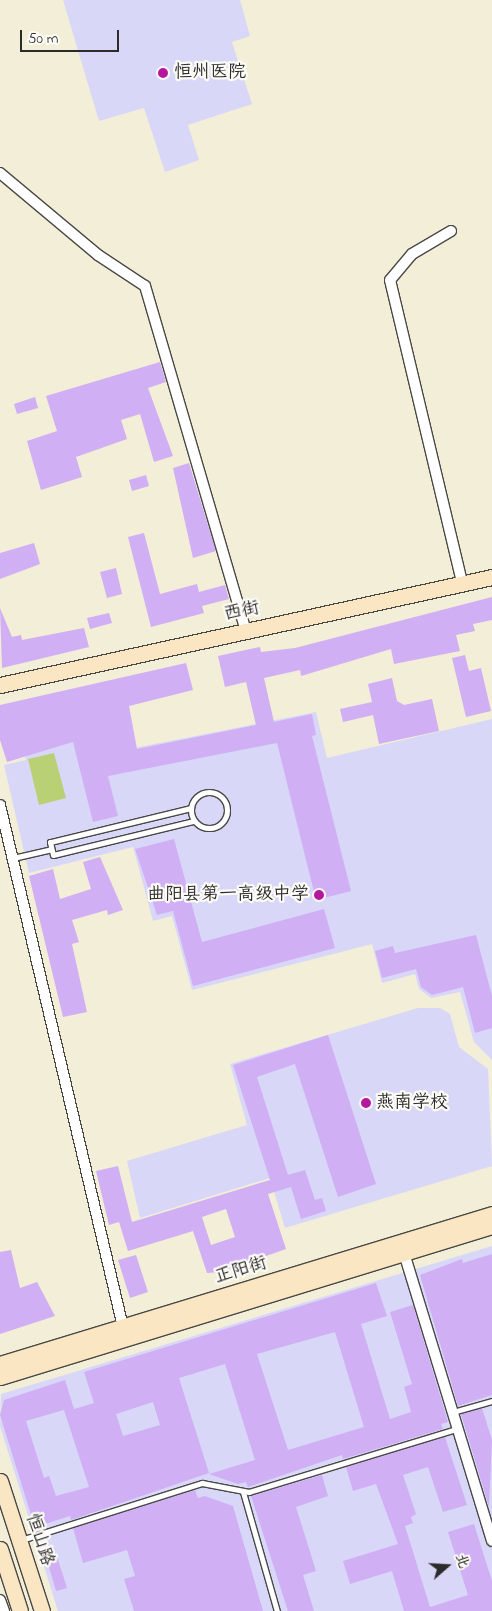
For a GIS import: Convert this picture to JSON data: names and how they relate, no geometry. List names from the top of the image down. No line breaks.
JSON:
{"streets":{"main road":["西街","正阳街","恒山路"]},"places":["恒州医院","曲阳县第一高级中学","燕南学校"],"scale_bar":"50 m","north":"right"}
